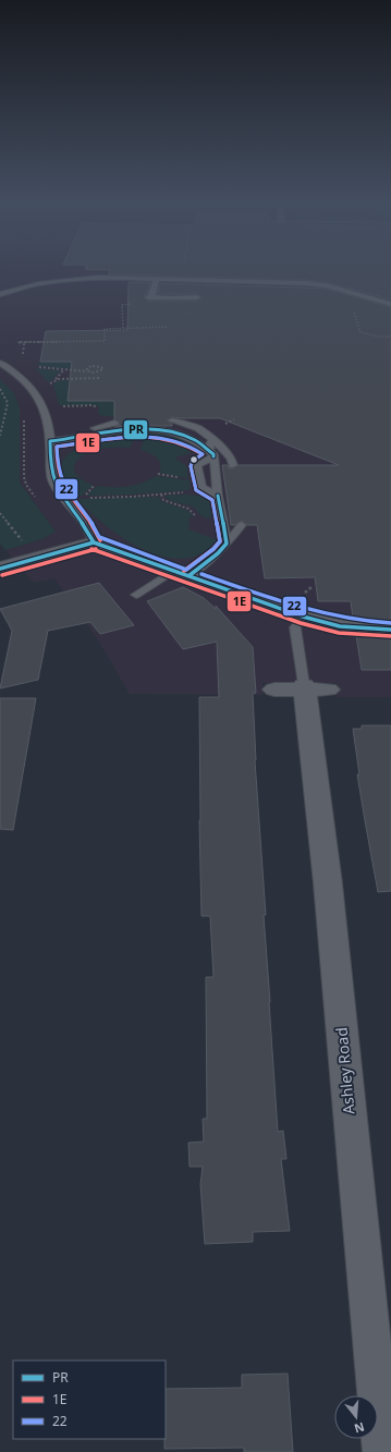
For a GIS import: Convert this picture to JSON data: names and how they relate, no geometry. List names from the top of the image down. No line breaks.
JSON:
{"streets":{"street":["Ashley Road"]},"lines":["transit line PR","transit line 22","transit line 1E"],"legend":["PR","1E","22"],"north":"bottom"}
